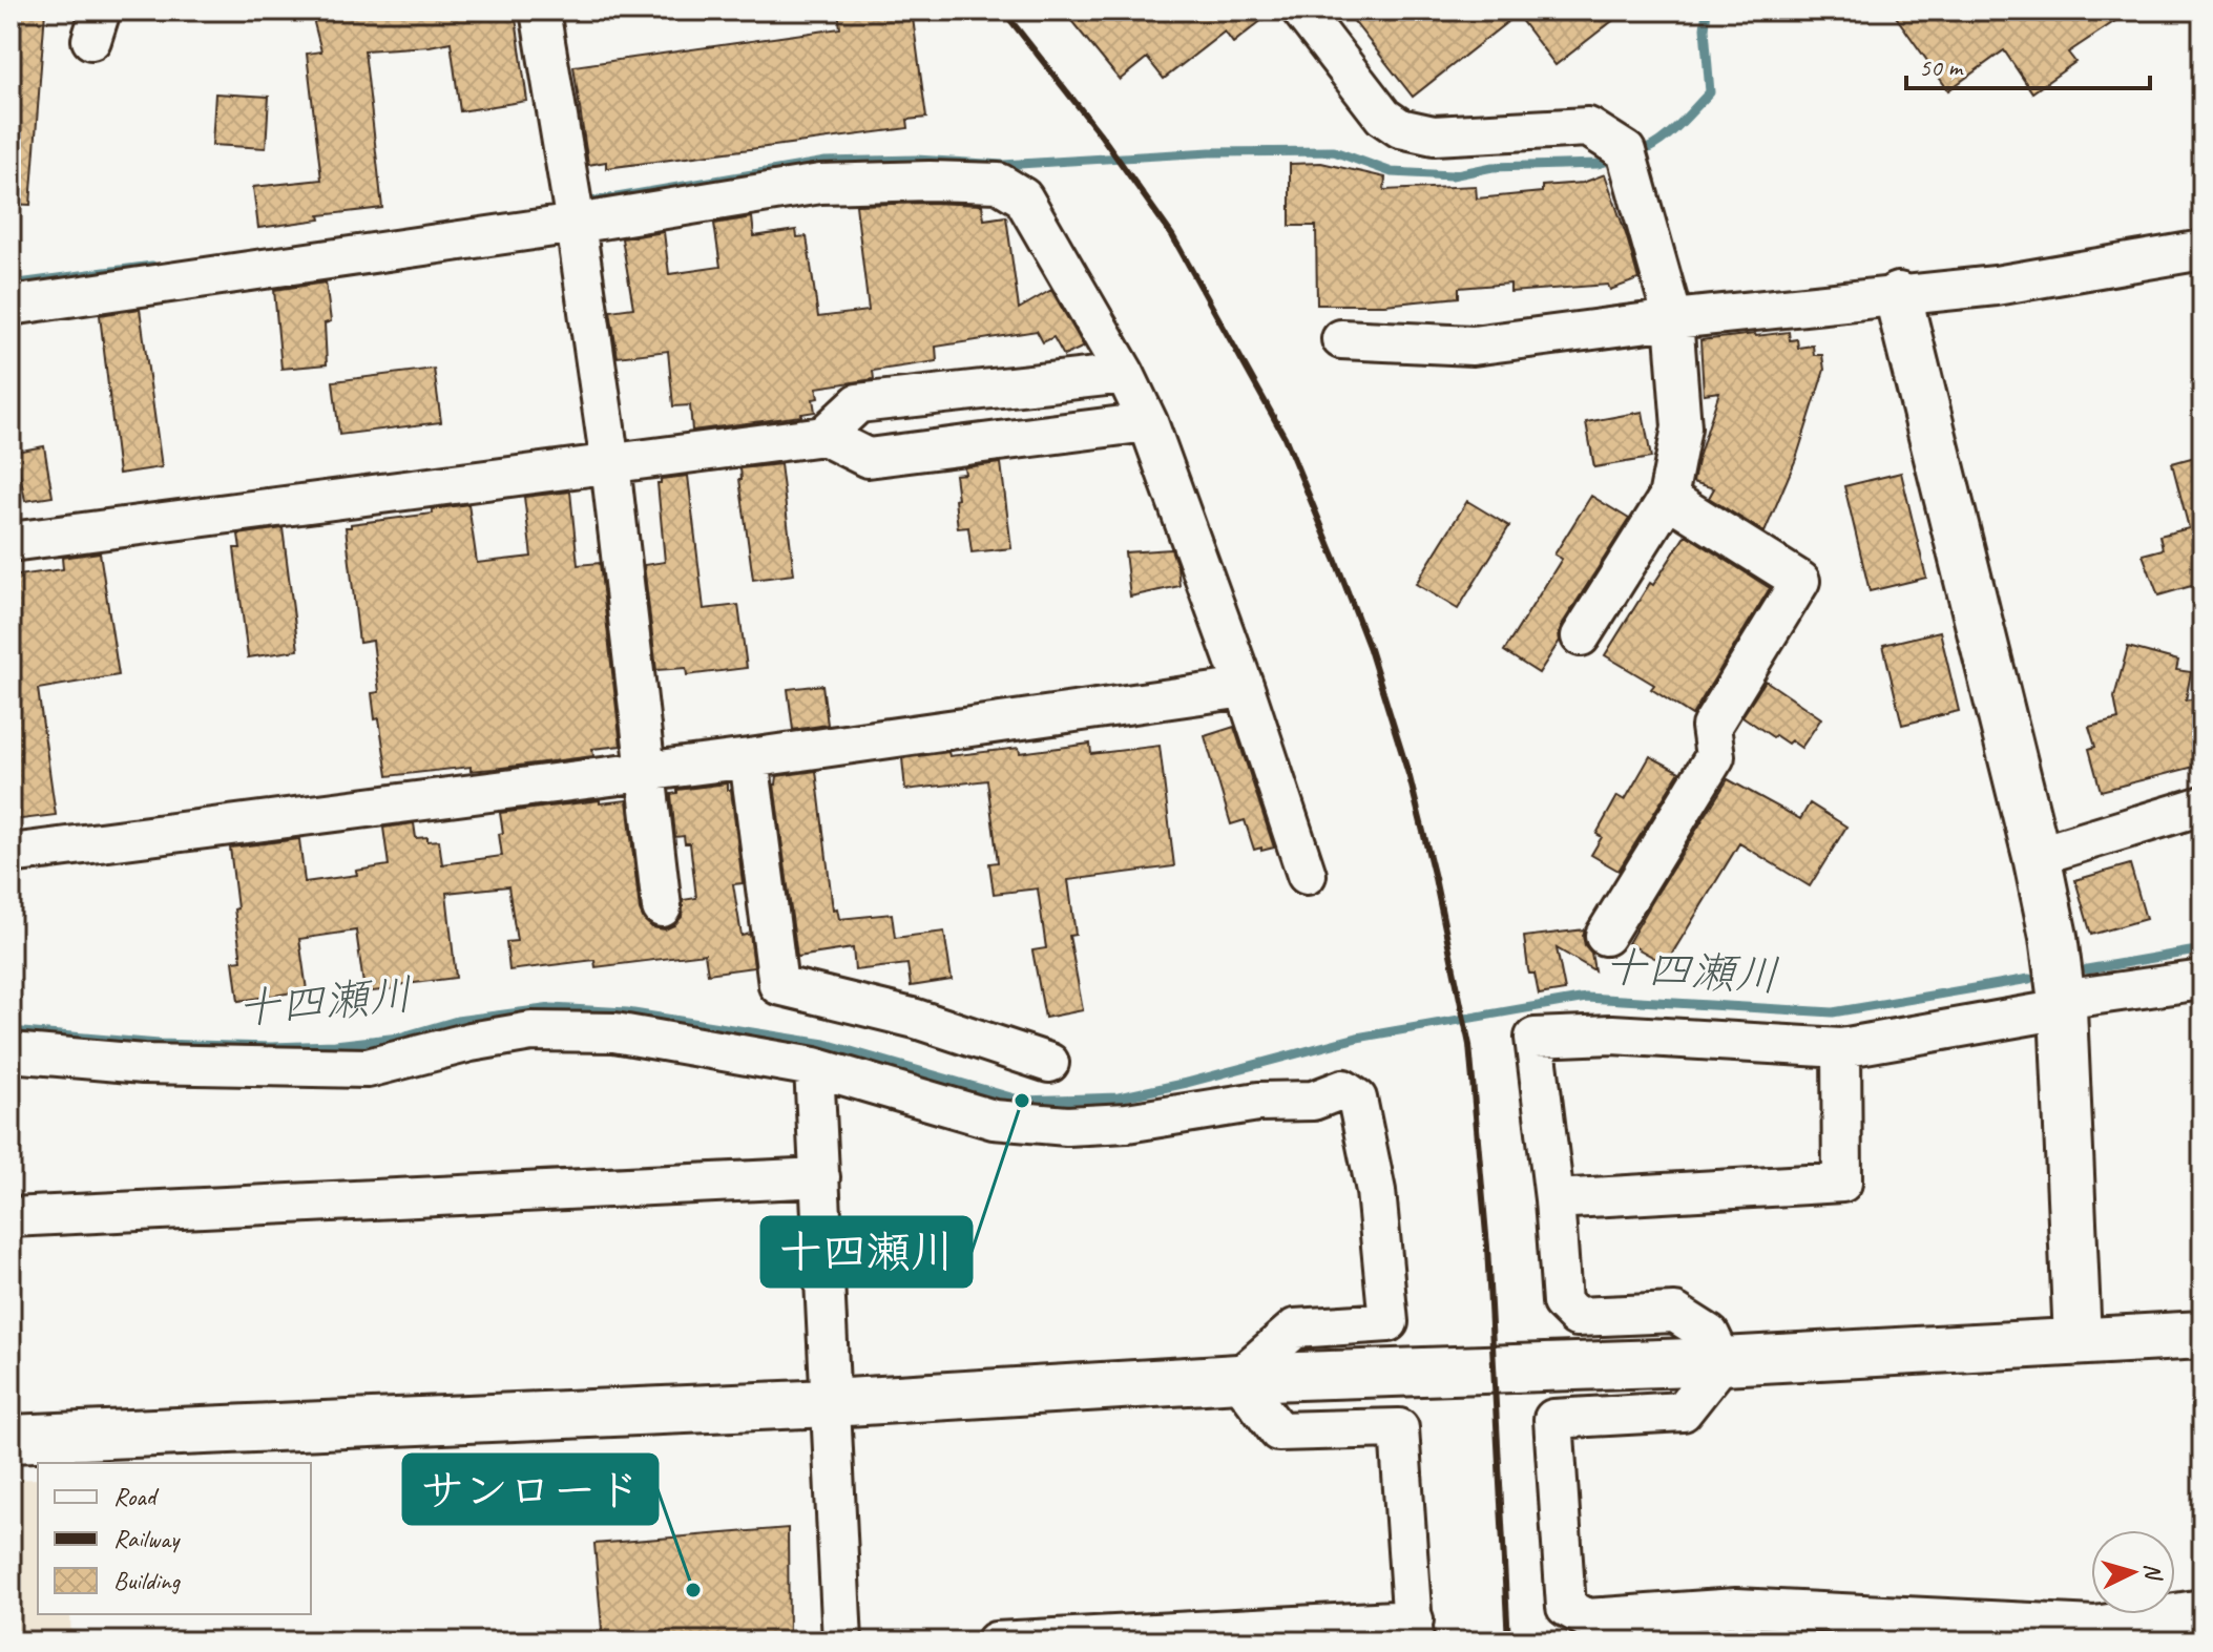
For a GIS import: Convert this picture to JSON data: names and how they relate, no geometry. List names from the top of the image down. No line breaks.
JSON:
{"water":["十四瀬川"],"places":["十四瀬川","サンロード"],"legend":["Road","Railway","Building"],"scale_bar":"50 m","north":"right"}
